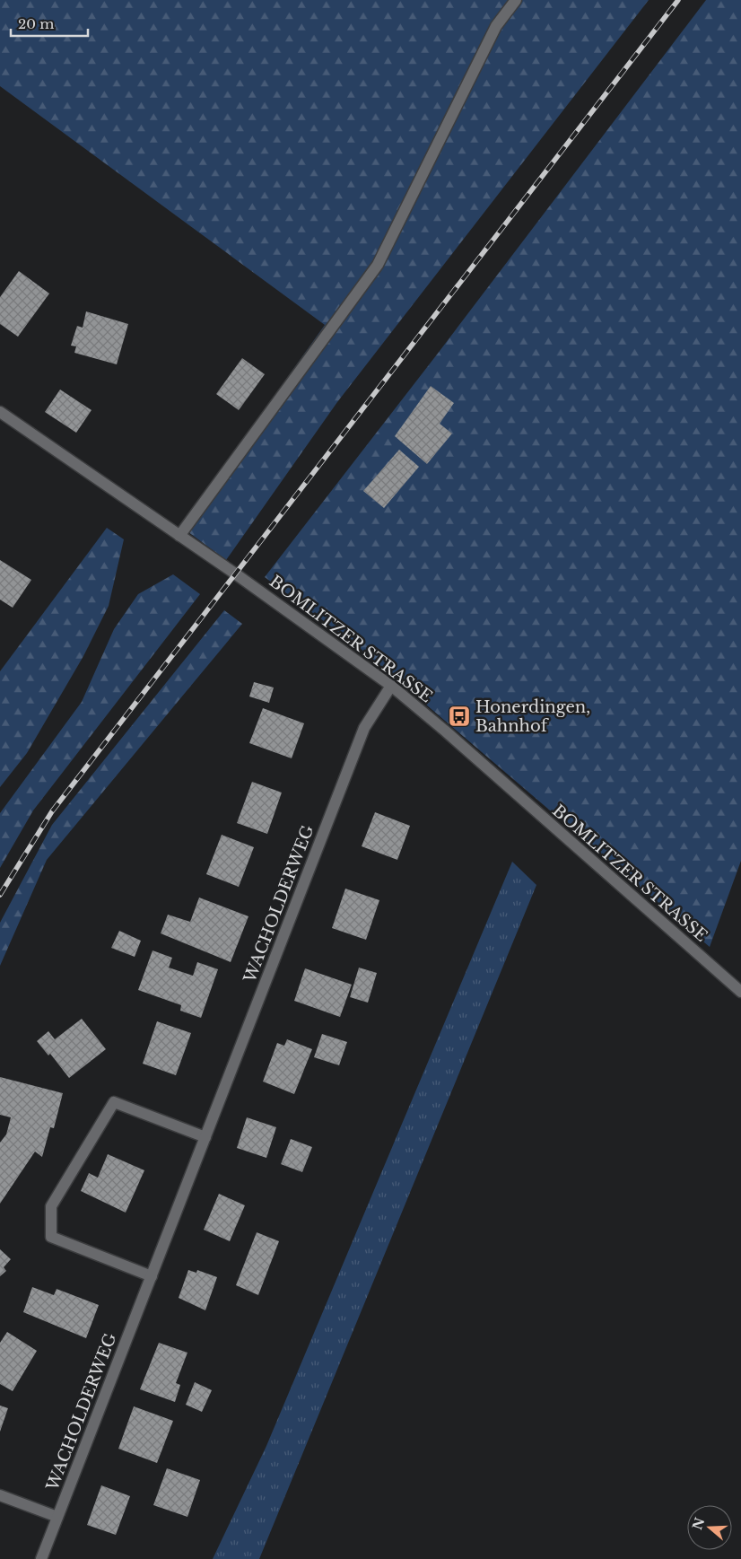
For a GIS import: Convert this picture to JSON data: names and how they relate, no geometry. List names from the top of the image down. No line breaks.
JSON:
{"streets":{"street":["BOMLITZER STRASSE","WACHOLDERWEG"]},"crossings":[["BOMLITZER STRASSE","WACHOLDERWEG"]],"places":{"bus stop":["Honerdingen, Bahnhof"]},"scale_bar":"20 m","north":"left"}
